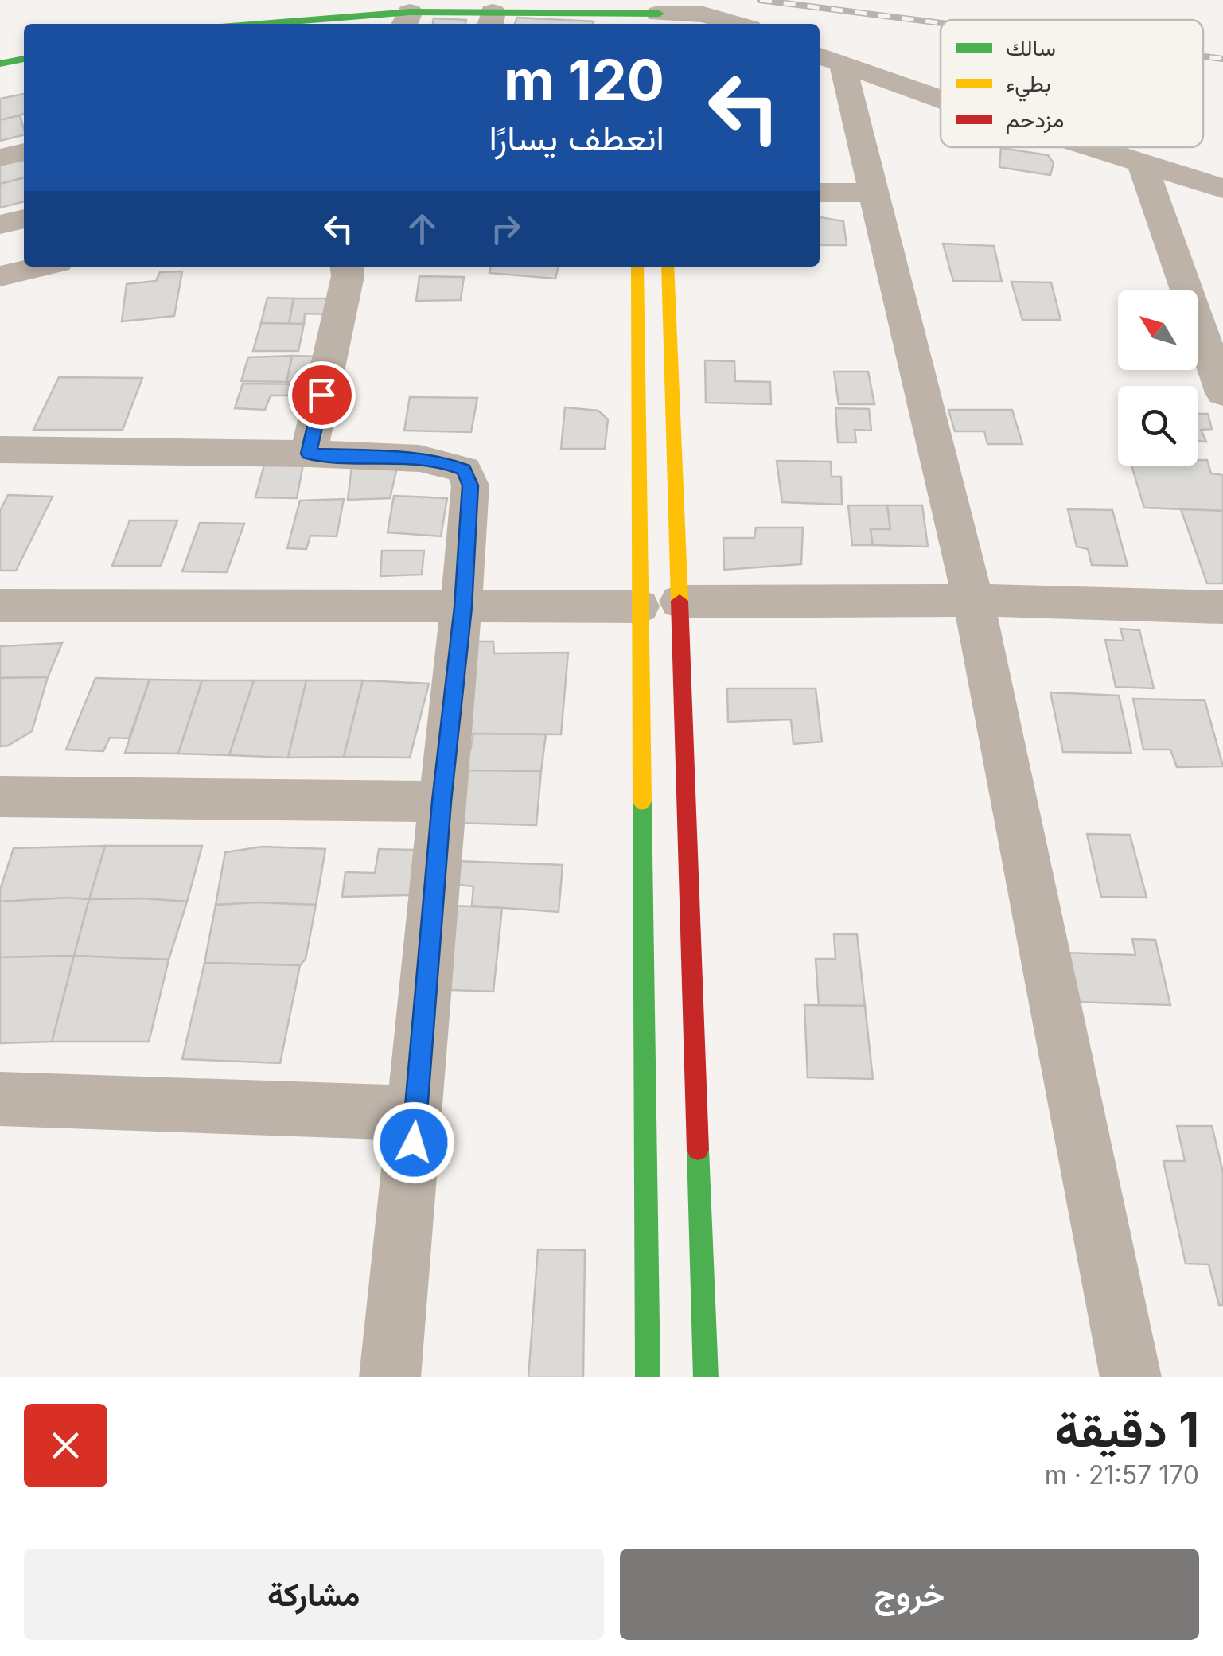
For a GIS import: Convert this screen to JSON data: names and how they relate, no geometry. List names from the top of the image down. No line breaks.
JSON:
{"legend":["سالك","بطيء","مزدحم"],"north":"top left","page":{"turn":["120 m","انعطف يسارًا"],"heading":["1 دقيقة","170 m · 21:57"],"buttons":["خروج","مشاركة"]}}
